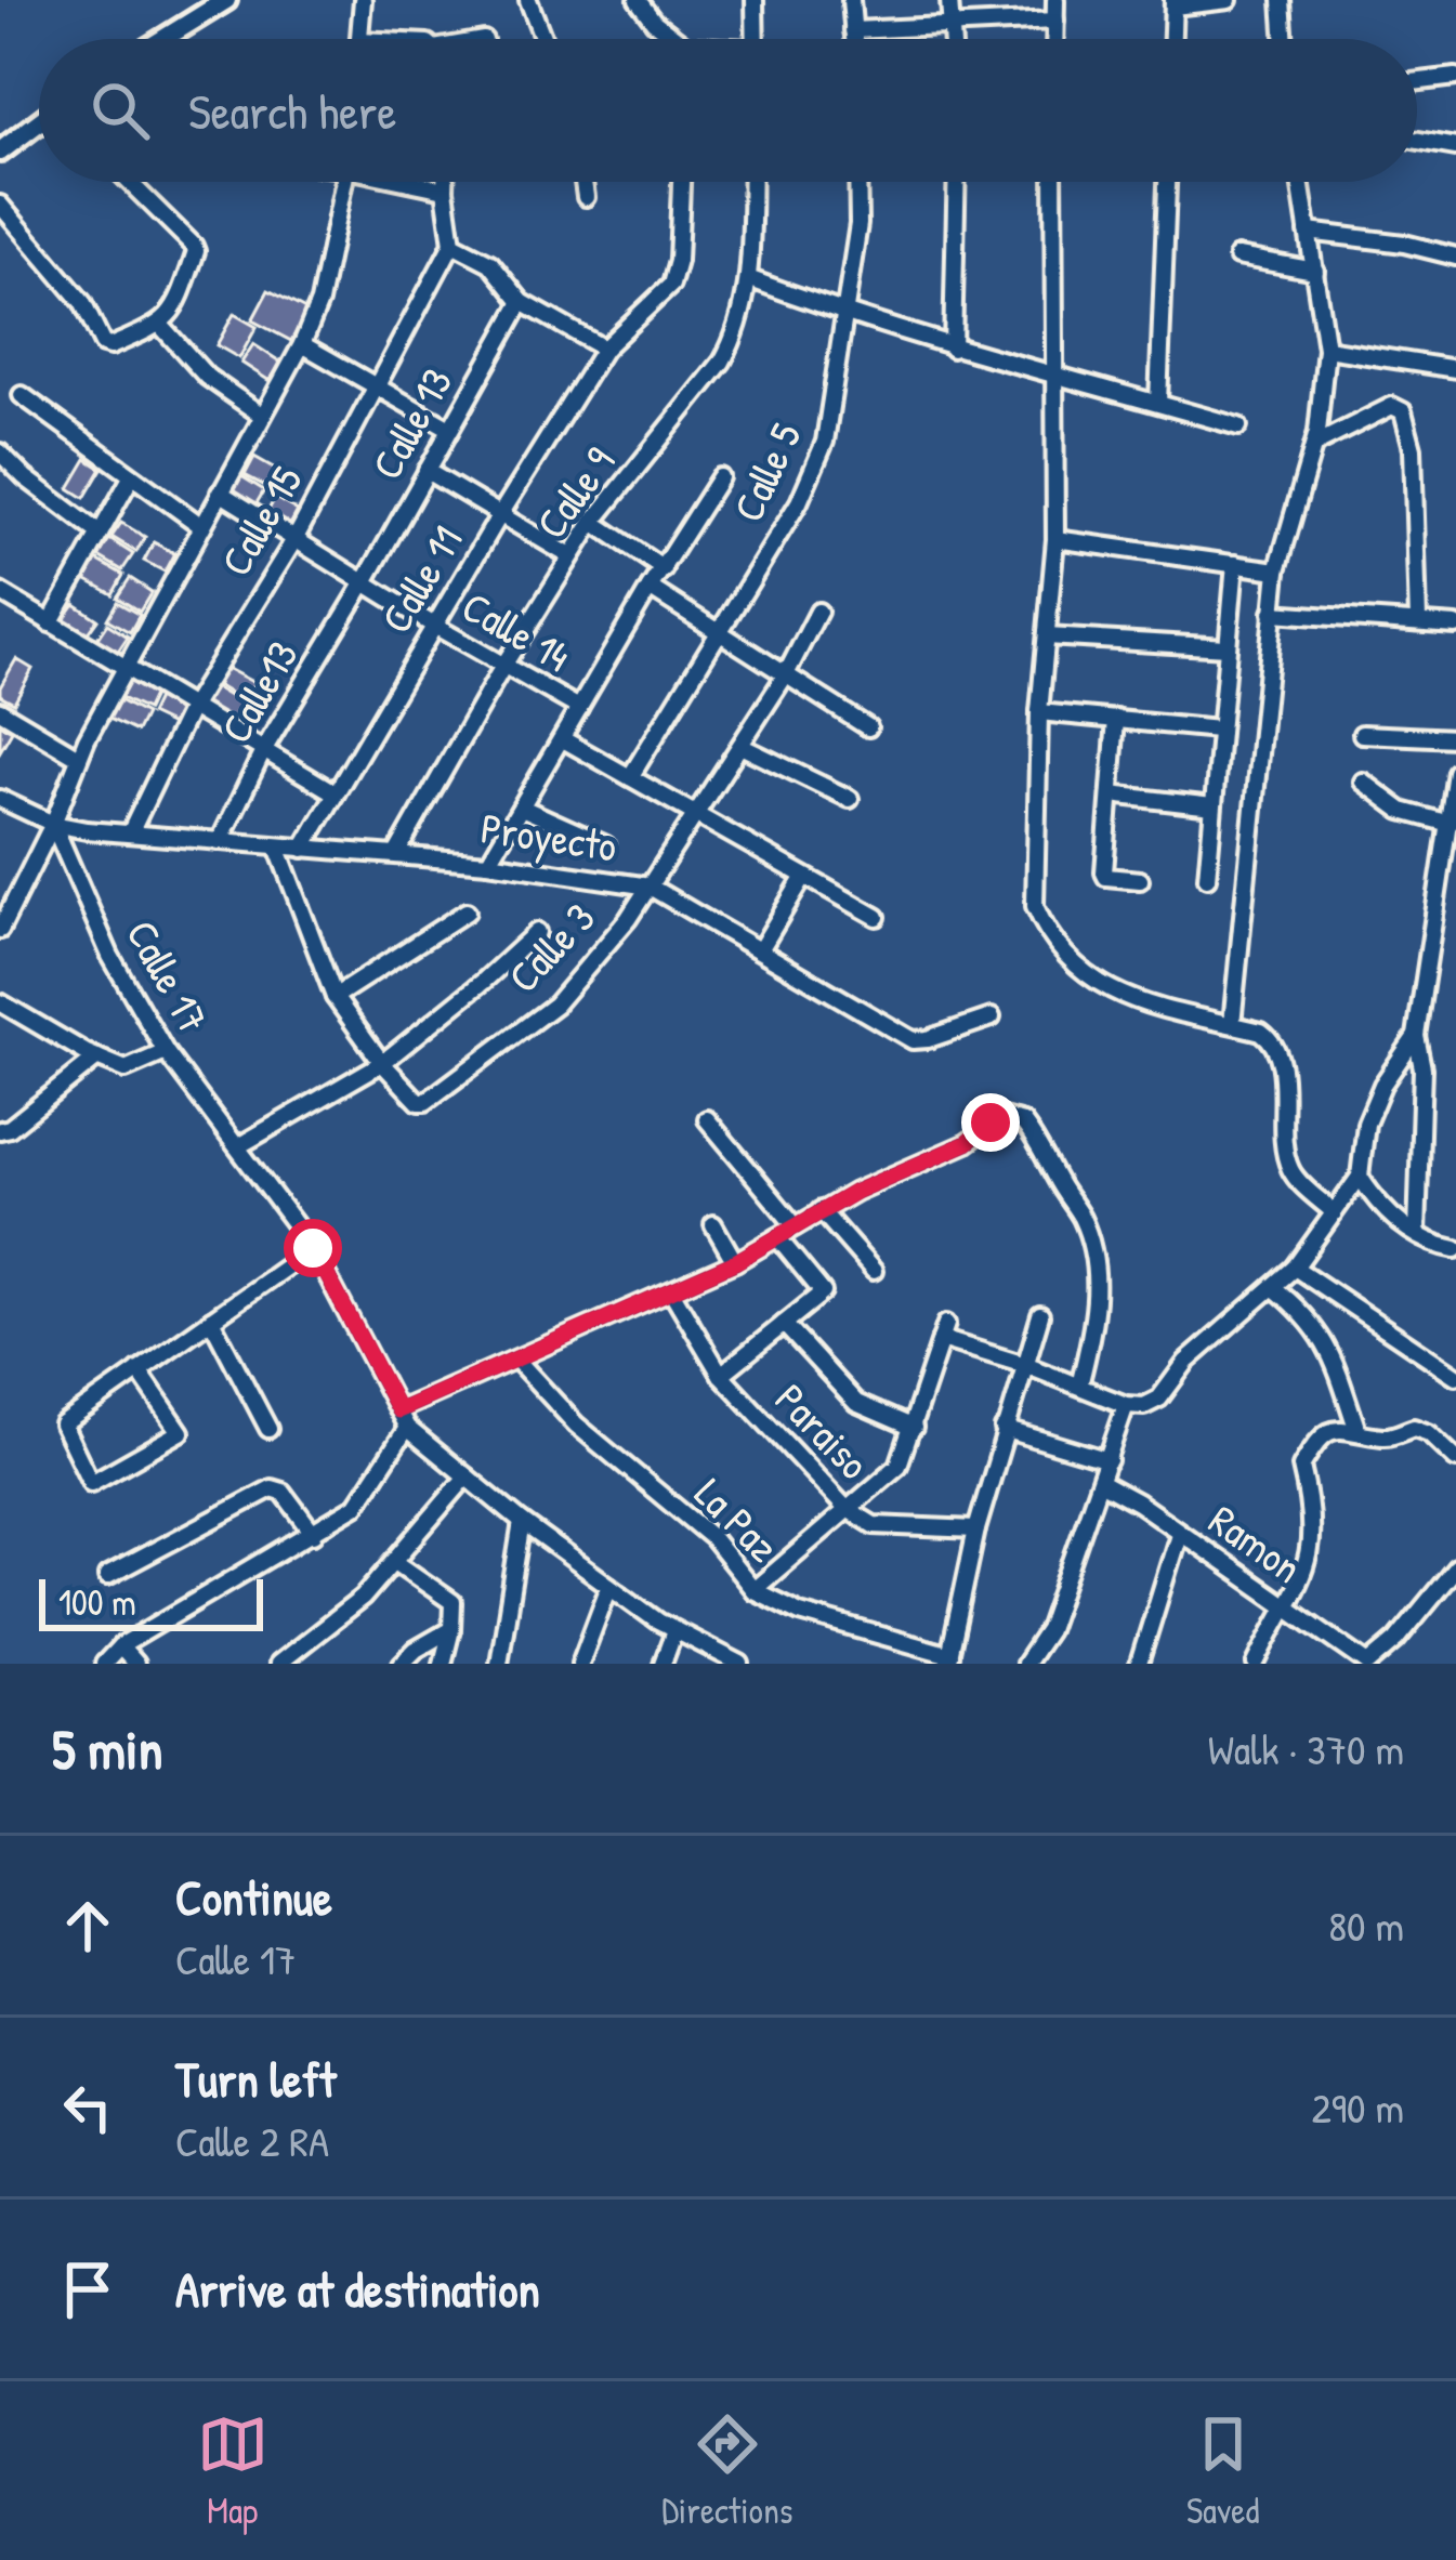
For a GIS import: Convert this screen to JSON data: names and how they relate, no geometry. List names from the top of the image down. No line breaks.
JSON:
{"streets":{"street":["Calle 13","Calle 5","Calle 9","Calle 15","Calle 11","Calle 14","Calle13","Proyecto","Calle 3","Calle 17","Paraiso","La Paz","Ramon"]},"crossings":[["Calle 13","Calle 14"],["Calle 13","Calle13"],["Calle 5","Calle 14"],["Calle 9","Calle 14"],["Calle 9","Proyecto"],["Calle 15","Calle 14"],["Calle 15","Proyecto"],["Calle 11","Calle 14"],["Calle 11","Proyecto"],["Calle 14","Calle13"],["Calle 14","Calle 3"],["Calle13","Proyecto"],["Proyecto","Calle 3"],["Proyecto","Calle 17"]],"scale_bar":"100 m","page":{"search":"Search here","scale":"100 m","heading":["5 min","Walk · 370 m"],"list":[["Continue","Calle 17","80 m"],["Turn left","Calle 2 RA","290 m"],"Arrive at destination"],"nav":["Map","Directions","Saved"]}}
